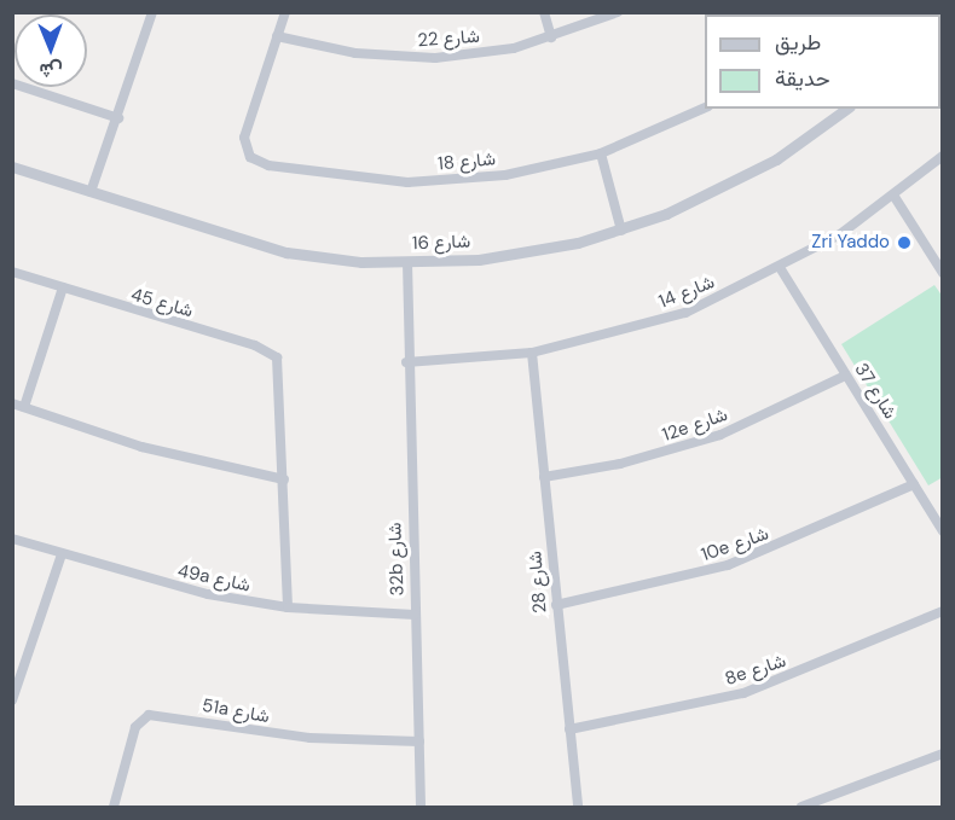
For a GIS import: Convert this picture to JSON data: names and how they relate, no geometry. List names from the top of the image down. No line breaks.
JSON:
{"streets":{"street":["شارع 22","شارع 18","شارع 16","شارع 14","شارع 45","شارع 37","12e شارع","10e شارع","32b شارع","49a شارع","شارع 28","8e شارع","51a شارع"]},"crossings":[["شارع 22","شارع 18"],["شارع 16","32b شارع"],["شارع 14","شارع 37"],["شارع 14","32b شارع"],["شارع 14","شارع 28"],["شارع 37","12e شارع"],["شارع 37","10e شارع"],["12e شارع","شارع 28"],["10e شارع","شارع 28"],["32b شارع","49a شارع"],["32b شارع","51a شارع"],["شارع 28","8e شارع"]],"places":["Zri Yaddo"],"legend":["طريق","حديقة"],"north":"bottom"}
